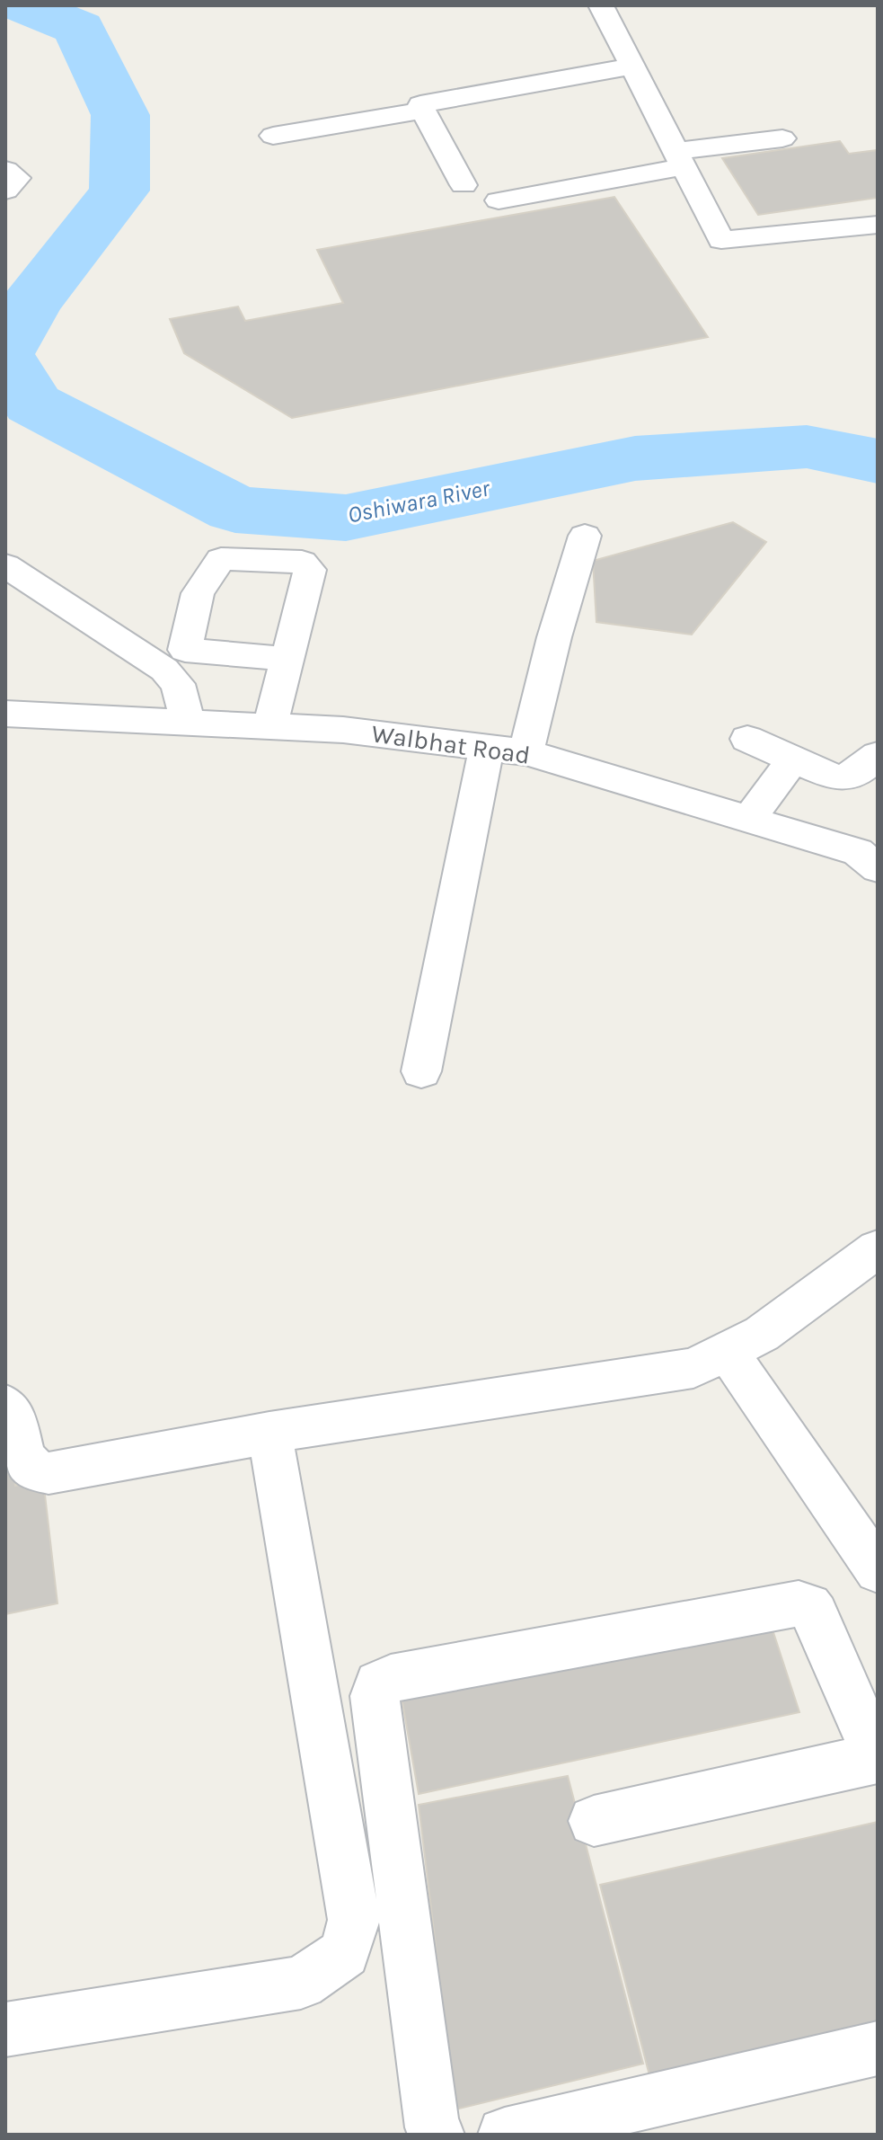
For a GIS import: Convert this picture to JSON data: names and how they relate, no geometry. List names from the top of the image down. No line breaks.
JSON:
{"streets":{"street":["Walbhat Road"]},"water":["Oshiwara River"]}
